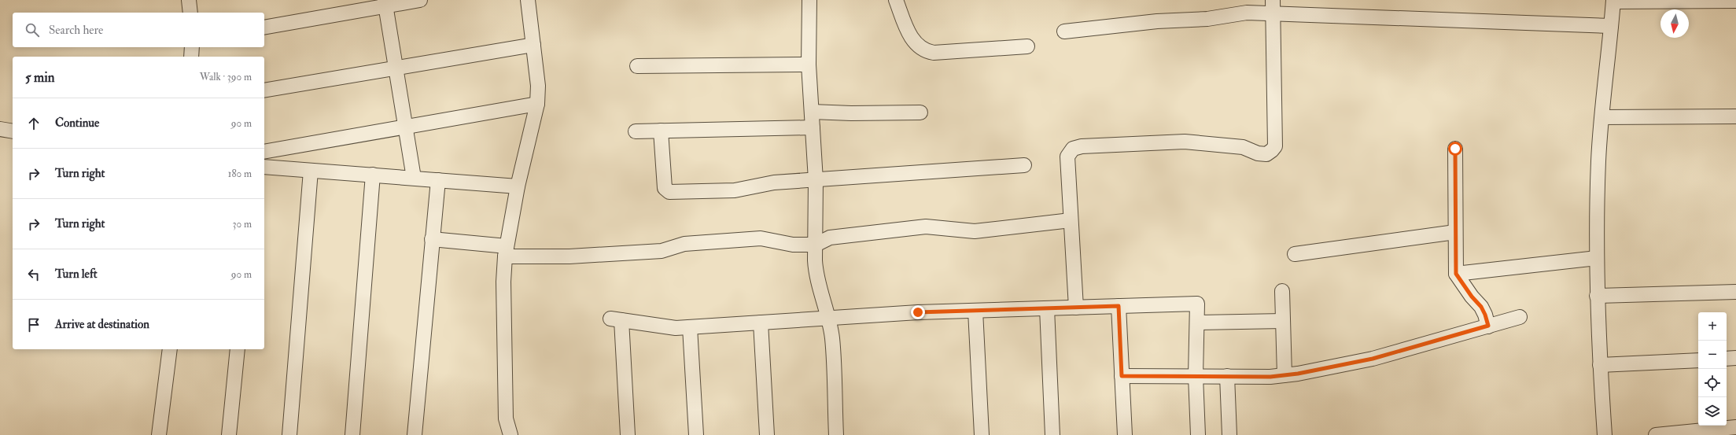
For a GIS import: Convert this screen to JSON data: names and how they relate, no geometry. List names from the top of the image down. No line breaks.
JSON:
{"north":"bottom","page":{"search":"Search here","heading":["5 min","Walk · 390 m"],"list":[["Continue","90 m"],["Turn right","180 m"],["Turn right","30 m"],["Turn left","90 m"],"Arrive at destination"],"map_buttons":["+","−"]}}
